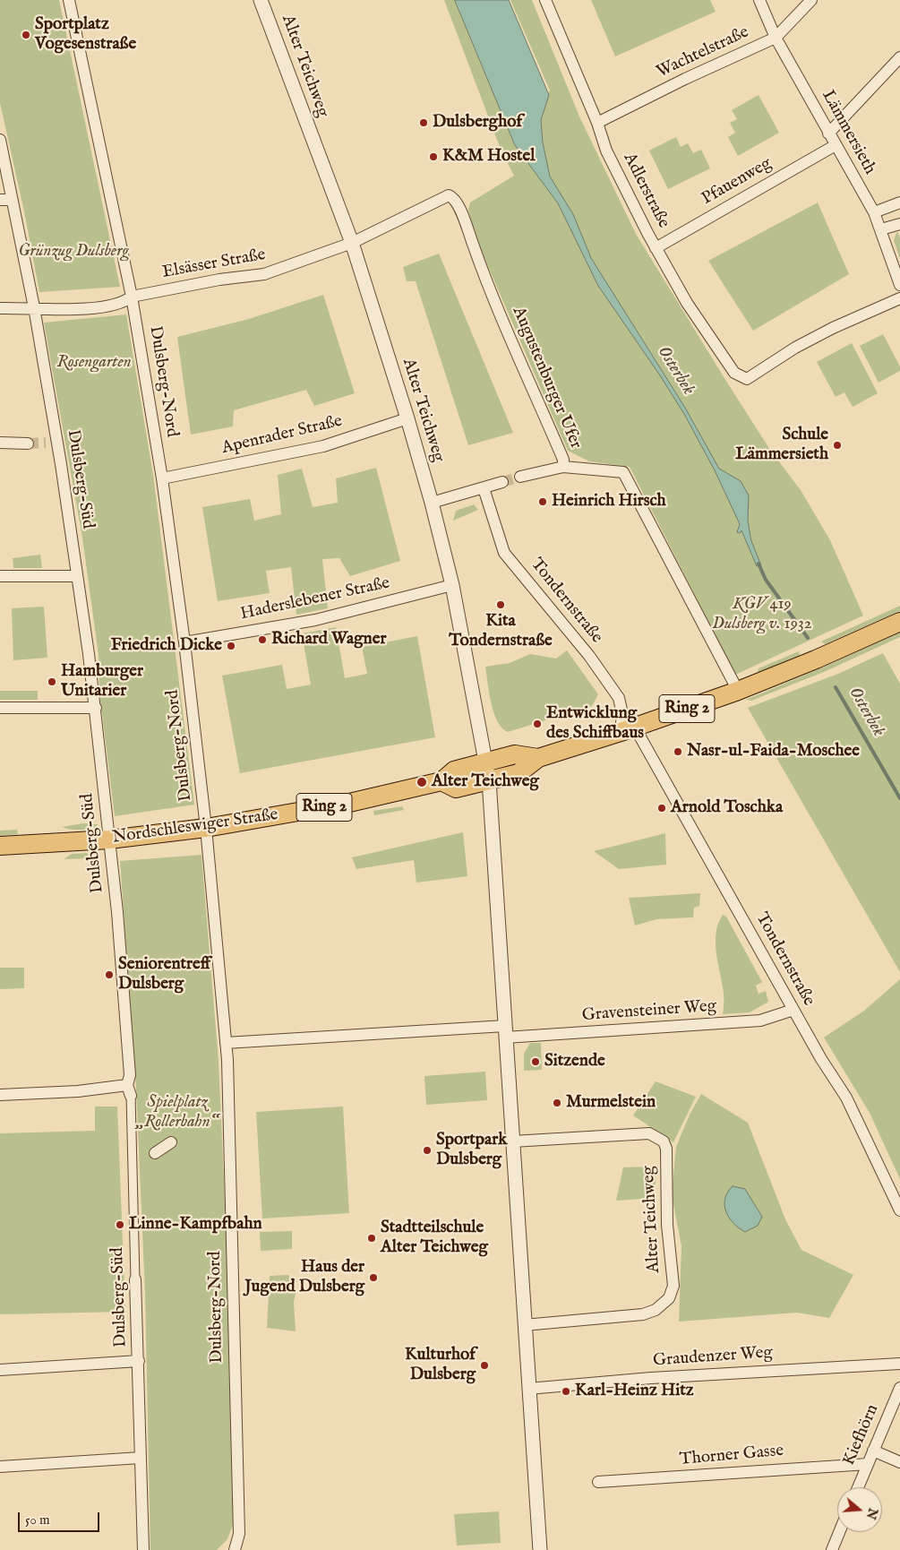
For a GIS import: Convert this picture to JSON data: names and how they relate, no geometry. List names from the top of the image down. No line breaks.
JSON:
{"streets":{"main road":["Ring 2","Nordschleswiger Straße"],"street":["Wachtelstraße","Alter Teichweg","Lämmersieth","Pfauenweg","Adlerstraße","Elsässer Straße","Augustenburger Ufer","Dulsberg-Nord","Apenrader Straße","Dulsberg-Süd","Haderslebener Straße","Tondernstraße","Gravensteiner Weg","Graudenzer Weg","Kiefhörn","Thorner Gasse"]},"crossings":[["Wachtelstraße","Lämmersieth"],["Wachtelstraße","Adlerstraße"],["Alter Teichweg","Elsässer Straße"],["Alter Teichweg","Apenrader Straße"],["Alter Teichweg","Haderslebener Straße"],["Alter Teichweg","Nordschleswiger Straße"],["Alter Teichweg","Gravensteiner Weg"],["Alter Teichweg","Graudenzer Weg"],["Lämmersieth","Pfauenweg"],["Pfauenweg","Adlerstraße"],["Elsässer Straße","Augustenburger Ufer"],["Elsässer Straße","Dulsberg-Nord"],["Elsässer Straße","Dulsberg-Süd"],["Augustenburger Ufer","Nordschleswiger Straße"],["Dulsberg-Nord","Apenrader Straße"],["Dulsberg-Nord","Haderslebener Straße"],["Dulsberg-Nord","Nordschleswiger Straße"],["Dulsberg-Nord","Gravensteiner Weg"],["Dulsberg-Süd","Nordschleswiger Straße"],["Tondernstraße","Nordschleswiger Straße"],["Tondernstraße","Gravensteiner Weg"],["Kiefhörn","Thorner Gasse"]],"water":["Osterbek"],"parks":["Grünzug Dulsberg","Rosengarten","KGV 419 Dulsberg v. 1932","Spielplatz „Rollerbahn“"],"places":["Sportplatz Vogesenstraße","Dulsberghof","K&M Hostel","Schule Lämmersieth","Heinrich Hirsch","Kita Tondernstraße","Richard Wagner","Friedrich Dicke","Hamburger Unitarier","Entwicklung des Schiffbaus","Nasr-ul-Faida-Moschee","Alter Teichweg","Arnold Toschka","Seniorentreff Dulsberg","Sitzende","Murmelstein","Sportpark Dulsberg","Linne-Kampfbahn","Stadtteilschule Alter Teichweg","Haus der Jugend Dulsberg","Kulturhof Dulsberg","Karl-Heinz Hitz"],"scale_bar":"50 m","north":"right"}
